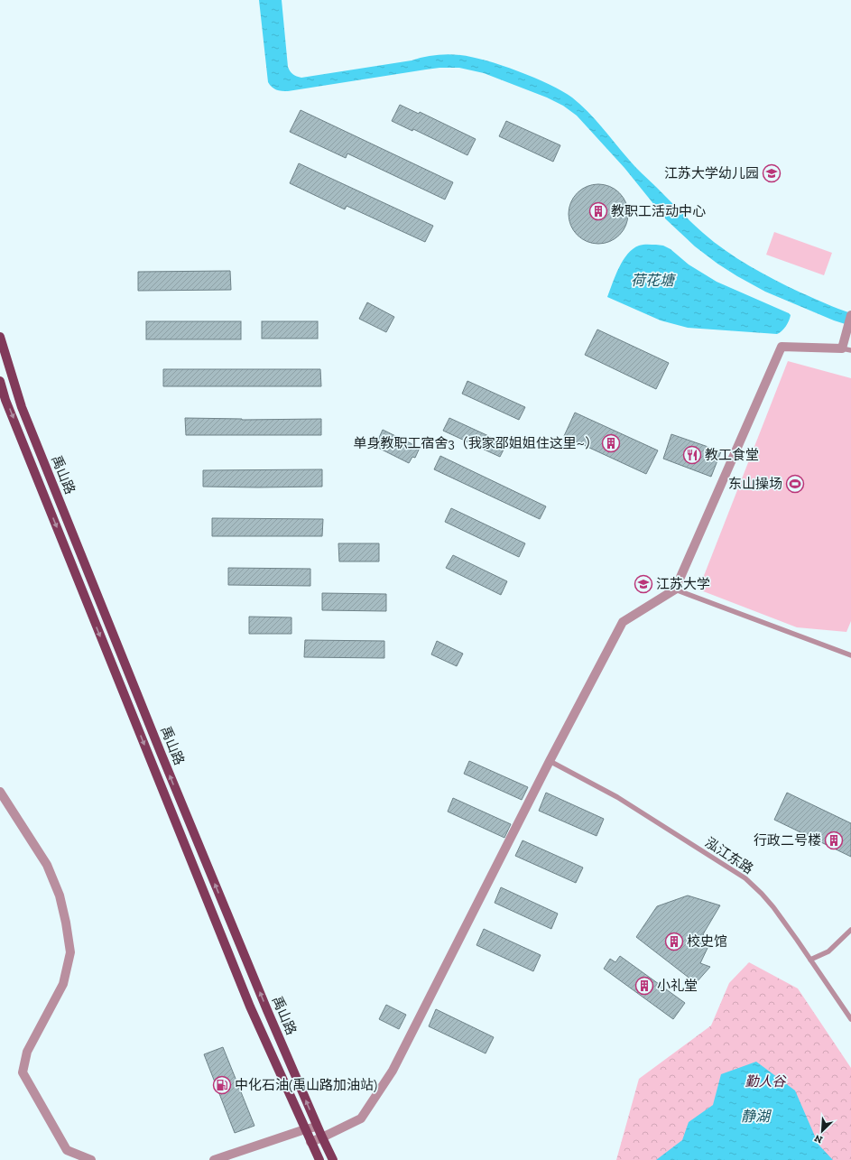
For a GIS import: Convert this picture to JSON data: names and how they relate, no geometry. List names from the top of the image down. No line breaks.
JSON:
{"streets":{"main road":["禹山路"],"lane":["泓江东路"]},"water":["荷花塘","静湖"],"parks":["勤人谷"],"places":{"school or university":["江苏大学幼儿园","江苏大学"],"building":["教职工活动中心","单身教职工宿舍3（我家邵姐姐住这里~）","行政二号楼","校史馆","小礼堂"],"restaurant":["教工食堂"],"sports":["东山操场"],"fuel station":["中化石油(禹山路加油站)"]},"north":"bottom left"}
